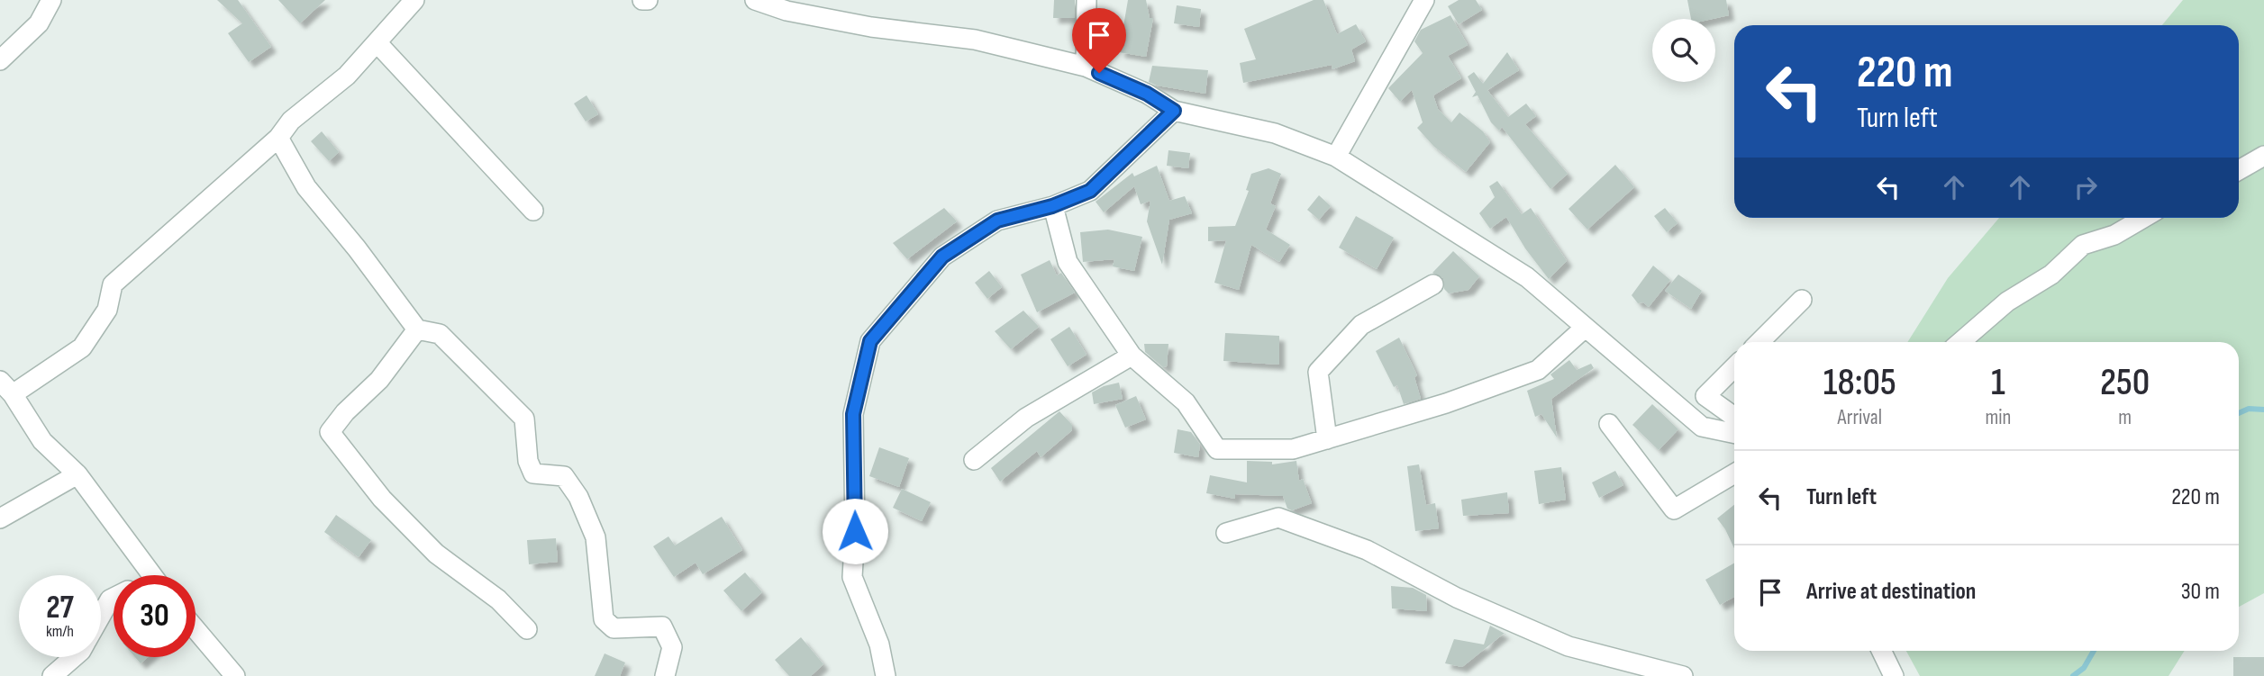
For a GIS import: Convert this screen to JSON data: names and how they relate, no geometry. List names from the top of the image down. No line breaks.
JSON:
{"page":{"turn":["220 m","Turn left"],"eta":["18:05","Arrival","1","min","250","m"],"list":[{"name":"Turn left","value":"220 m"},{"name":"Arrive at destination","value":"30 m"}],"speed":"27 km/h","limit":"30"}}
